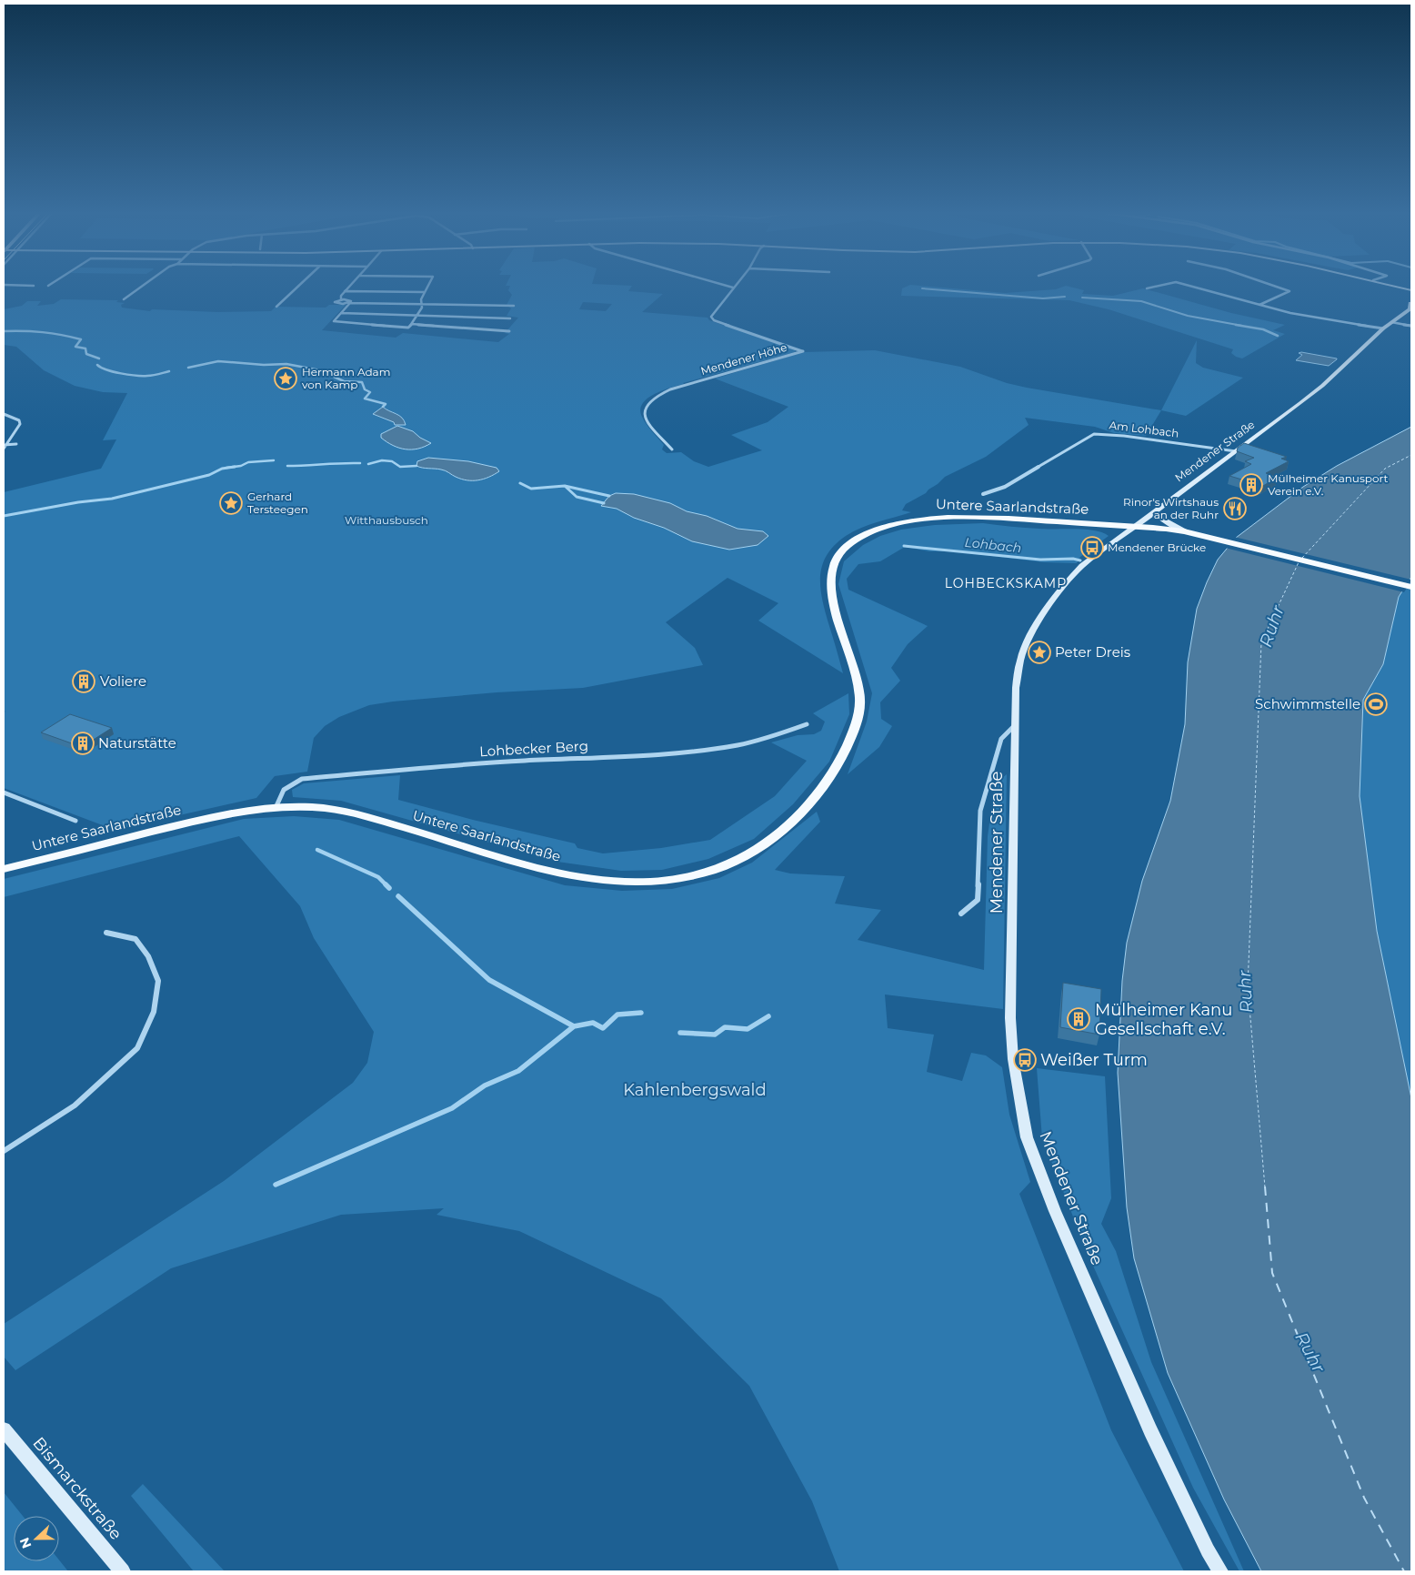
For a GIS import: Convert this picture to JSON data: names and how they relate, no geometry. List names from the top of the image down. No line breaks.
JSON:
{"streets":{"main road":["Untere Saarlandstraße"],"street":["Mendener Höhe","Am Lohbach","Mendener Straße","Lohbecker Berg","Bismarckstraße"]},"crossings":[["Am Lohbach","Mendener Straße"],["Mendener Straße","Untere Saarlandstraße"],["Untere Saarlandstraße","Lohbecker Berg"]],"districts":["LOHBECKSKAMP"],"water":["Lohbach","Ruhr"],"parks":["Witthausbusch","Kahlenbergswald"],"places":{"place":["Hermann Adam von Kamp","Gerhard Tersteegen","Peter Dreis"],"building":["Mülheimer Kanusport Verein e.V.","Voliere","Naturstätte","Mülheimer Kanu Gesellschaft e.V."],"restaurant":["Rinor's Wirtshaus an der Ruhr"],"bus stop":["Mendener Brücke","Weißer Turm"],"sports":["Schwimmstelle"]},"north":"left"}
